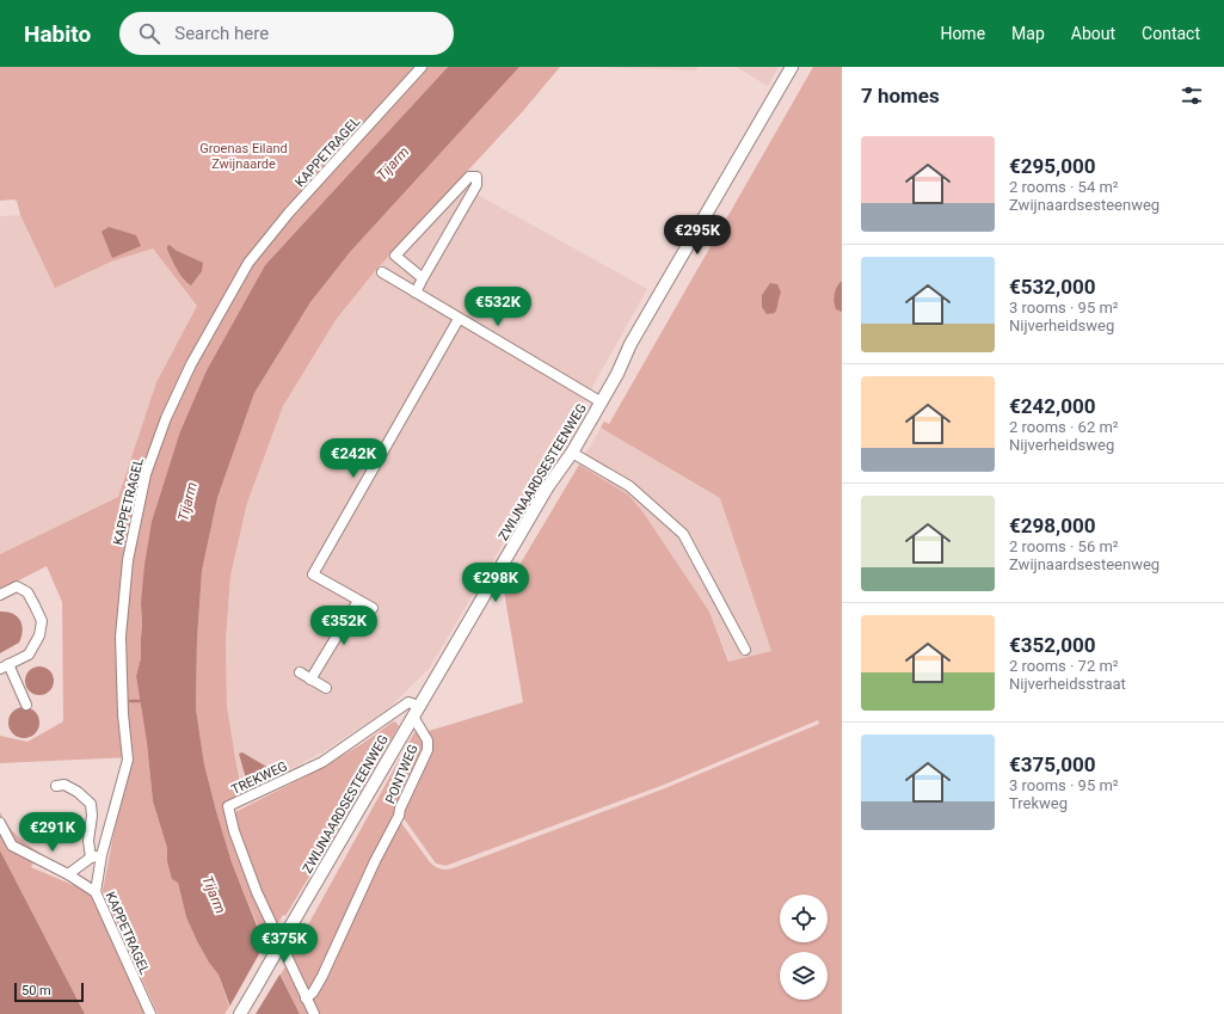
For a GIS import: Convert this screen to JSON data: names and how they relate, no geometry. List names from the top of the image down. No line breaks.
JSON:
{"streets":{"main road":["ZWIJNAARDSESTEENWEG"],"street":["KAPPETRAGEL","PONTWEG","TREKWEG"]},"crossings":[["ZWIJNAARDSESTEENWEG","PONTWEG"],["ZWIJNAARDSESTEENWEG","TREKWEG"],["PONTWEG","TREKWEG"]],"water":["Tijarm"],"parks":["Groenas Eiland Zwijnaarde"],"scale_bar":"50 m","page":{"header":"Habito","search":"Search here","nav":["Home","Map","About","Contact"],"heading":"7 homes","list":[{"name":"€295,000","note":"2 rooms · 54 m² · Zwijnaardsesteenweg"},{"name":"€532,000","note":"3 rooms · 95 m² · Nijverheidsweg"},{"name":"€242,000","note":"2 rooms · 62 m² · Nijverheidsweg"},{"name":"€298,000","note":"2 rooms · 56 m² · Zwijnaardsesteenweg"},{"name":"€352,000","note":"2 rooms · 72 m² · Nijverheidsstraat"},{"name":"€375,000","note":"3 rooms · 95 m² · Trekweg"}],"price":["€295K","€532K","€242K","€298K","€352K","€291K","€375K"],"scale":"50 m"}}
